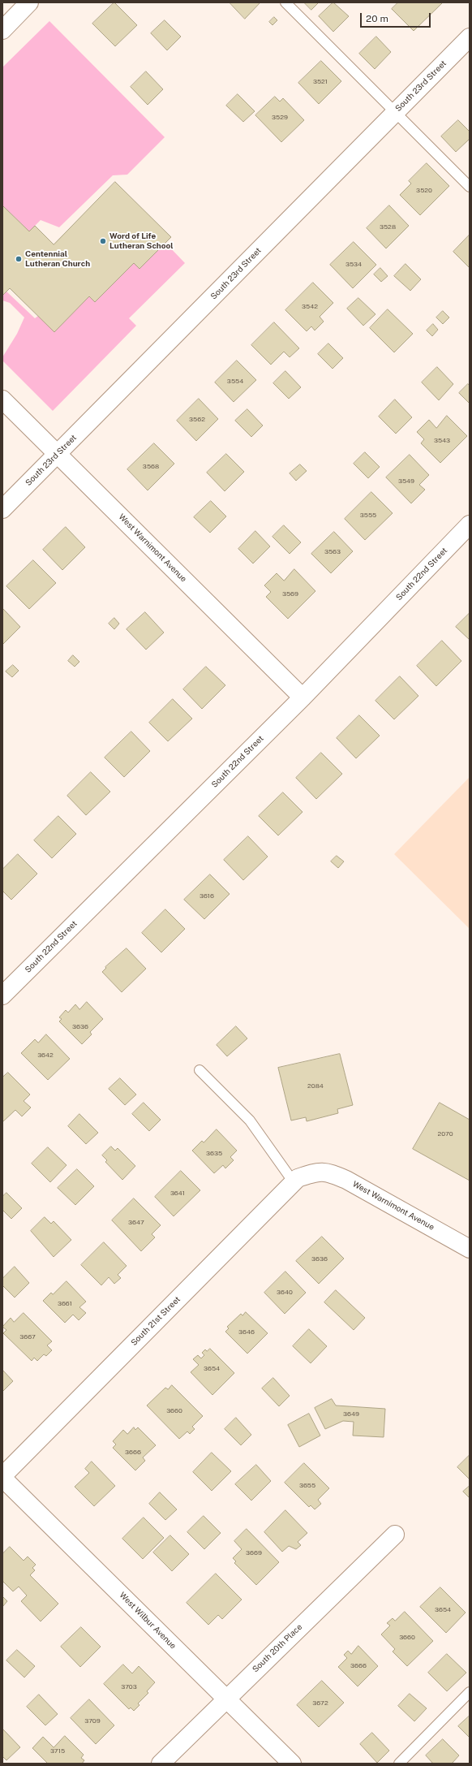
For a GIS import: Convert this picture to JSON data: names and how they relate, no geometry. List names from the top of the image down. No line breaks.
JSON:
{"streets":{"street":["South 23rd Street","West Warnimont Avenue","South 22nd Street","South 21st Street","West Wilbur Avenue","South 20th Place"]},"crossings":[["South 23rd Street","West Warnimont Avenue"],["West Warnimont Avenue","South 22nd Street"],["West Warnimont Avenue","South 21st Street"],["South 21st Street","West Wilbur Avenue"],["West Wilbur Avenue","South 20th Place"]],"places":["Word of Life Lutheran School","Centennial Lutheran Church"],"house_numbers":["3521","3529","3520","3528","3534","3542","3554","3562","3543","3568","3549","3555","3563","3569","3616","3636","3642","2084","2070","3635","3641","3647","3636","3640","3661","3646","3667","3654","3660","3649","3666","3655","3669","3654","3660","3666","3703","3672","3709","3715"],"scale_bar":"20 m"}
